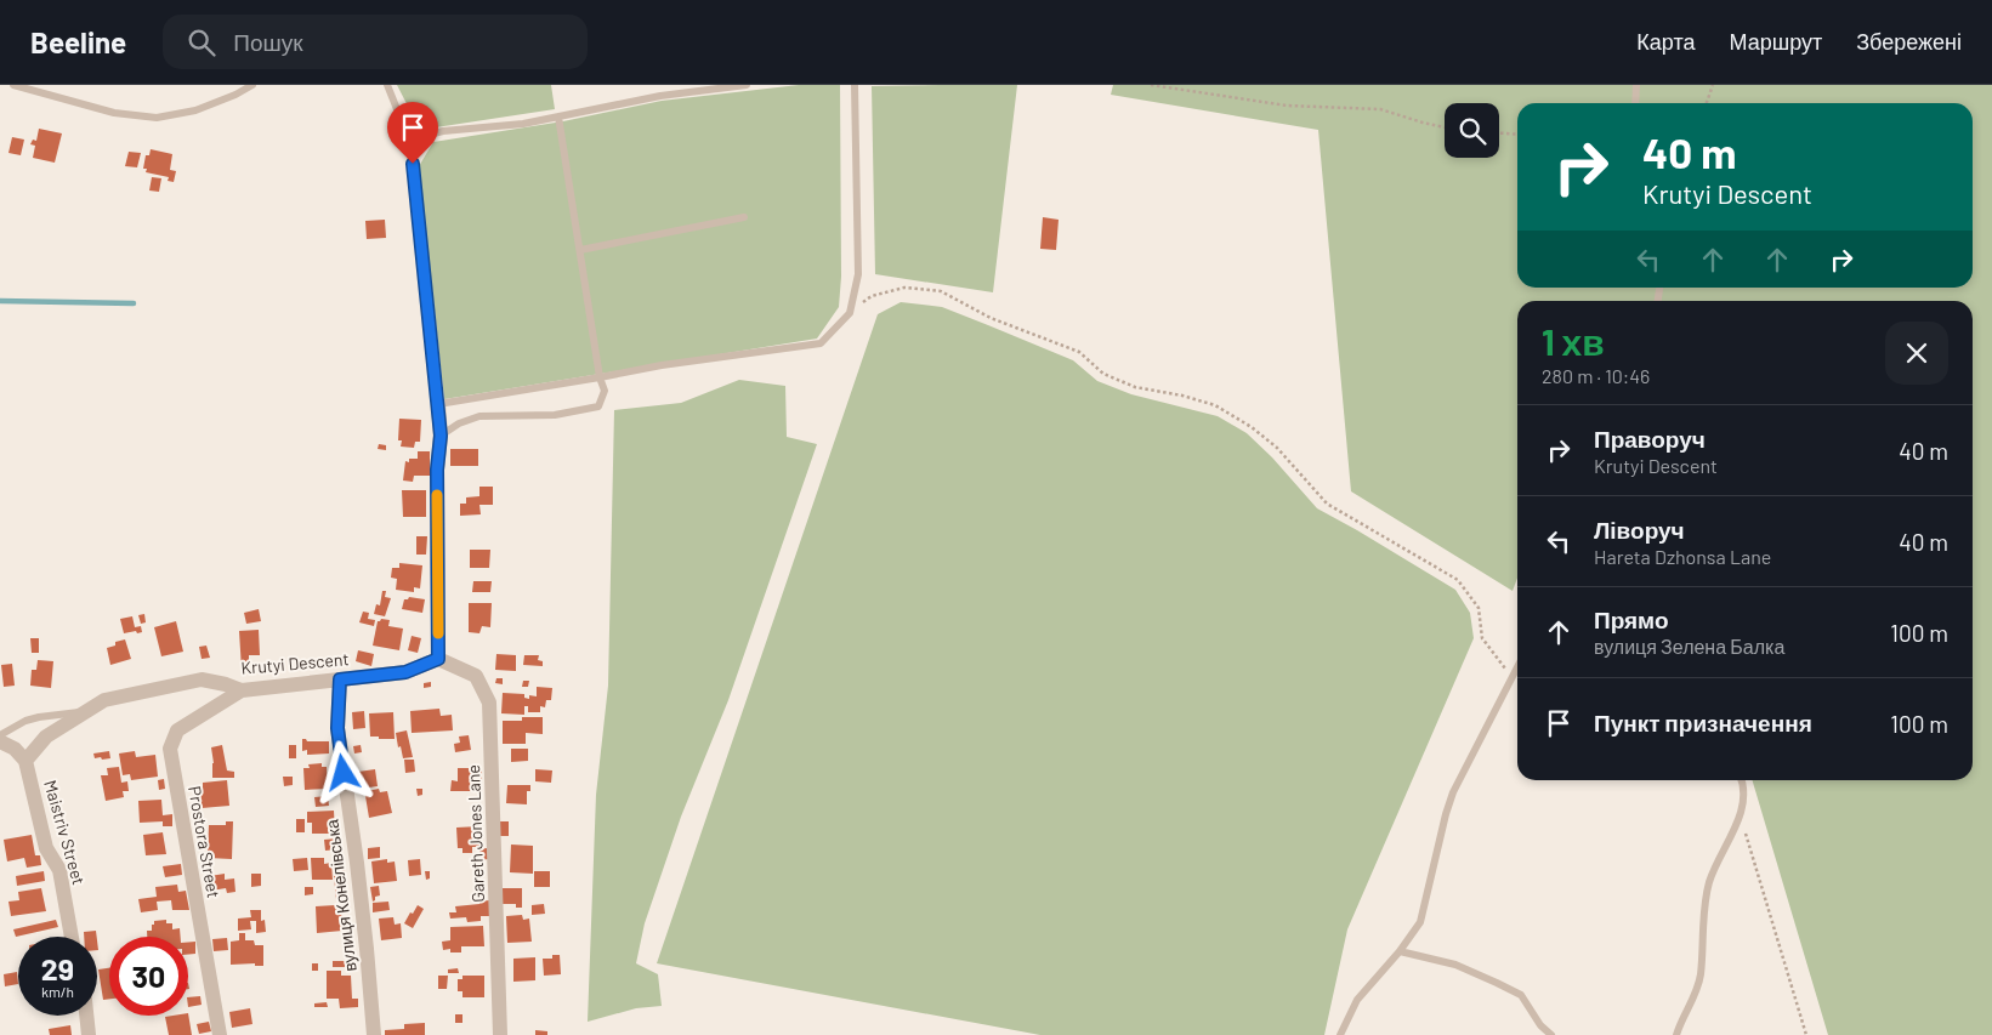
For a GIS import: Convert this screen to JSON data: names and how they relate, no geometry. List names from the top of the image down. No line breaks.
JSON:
{"streets":{"street":["Krutyi Descent","Maistriv Street","Gareth Jones Lane","Prostora Street","вулиця Конелівська"]},"crossings":[["Krutyi Descent","Maistriv Street"],["Krutyi Descent","Gareth Jones Lane"],["Krutyi Descent","Prostora Street"],["Krutyi Descent","вулиця Конелівська"]],"page":{"header":"Beeline","search":"Пошук","nav":["Карта","Маршрут","Збережені"],"turn":["40 m","Krutyi Descent"],"heading":["1 хв","280 m · 10:46"],"list":[{"name":"Праворуч","note":"Krutyi Descent","value":"40 m"},{"name":"Ліворуч","note":"Hareta Dzhonsa Lane","value":"40 m"},{"name":"Прямо","note":"вулиця Зелена Балка","value":"100 m"},{"name":"Пункт призначення","value":"100 m"}],"speed":"29 km/h","limit":"30"}}
